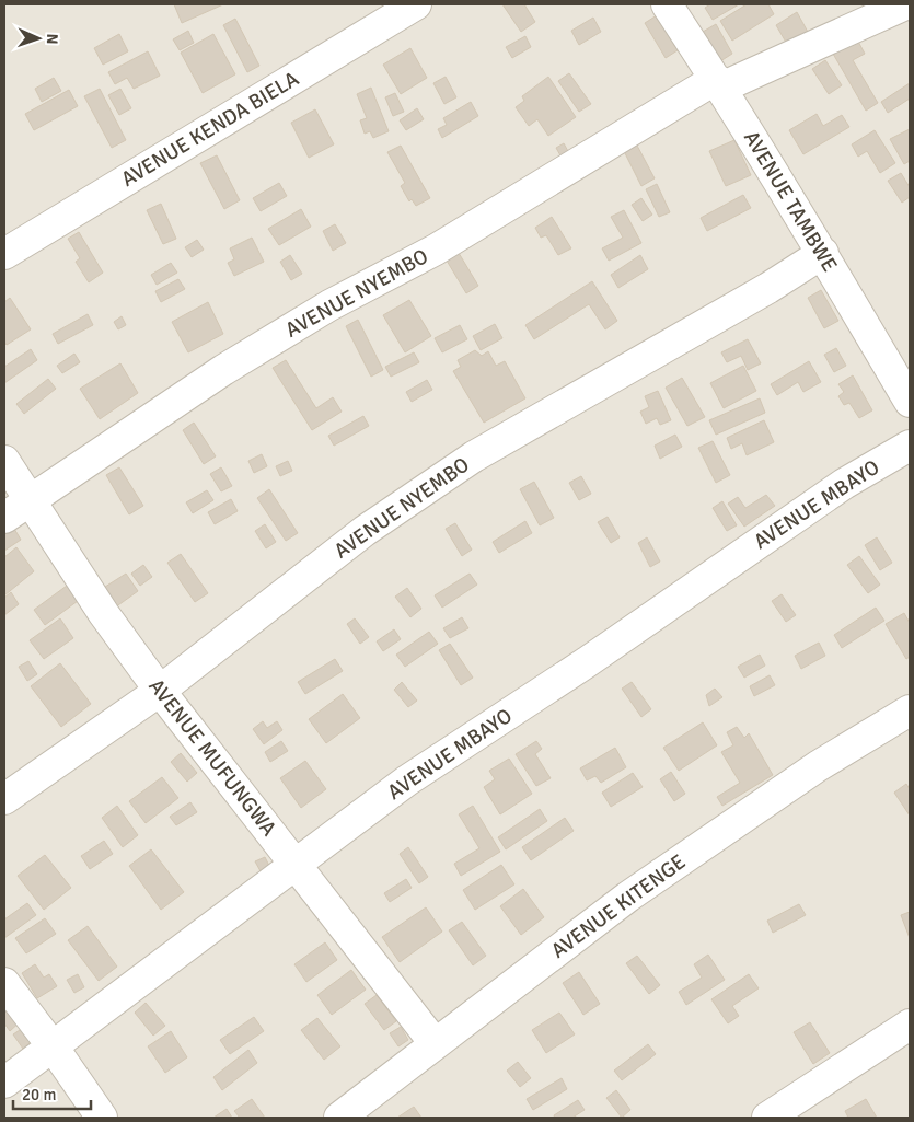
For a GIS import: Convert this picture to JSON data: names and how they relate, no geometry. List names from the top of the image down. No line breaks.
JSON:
{"streets":{"street":["AVENUE KENDA BIELA","AVENUE TAMBWE","AVENUE NYEMBO","AVENUE MBAYO","AVENUE MUFUNGWA","AVENUE KITENGE"]},"crossings":[["AVENUE TAMBWE","AVENUE NYEMBO"],["AVENUE NYEMBO","AVENUE MUFUNGWA"],["AVENUE MBAYO","AVENUE MUFUNGWA"],["AVENUE MUFUNGWA","AVENUE KITENGE"]],"scale_bar":"20 m","north":"right"}
